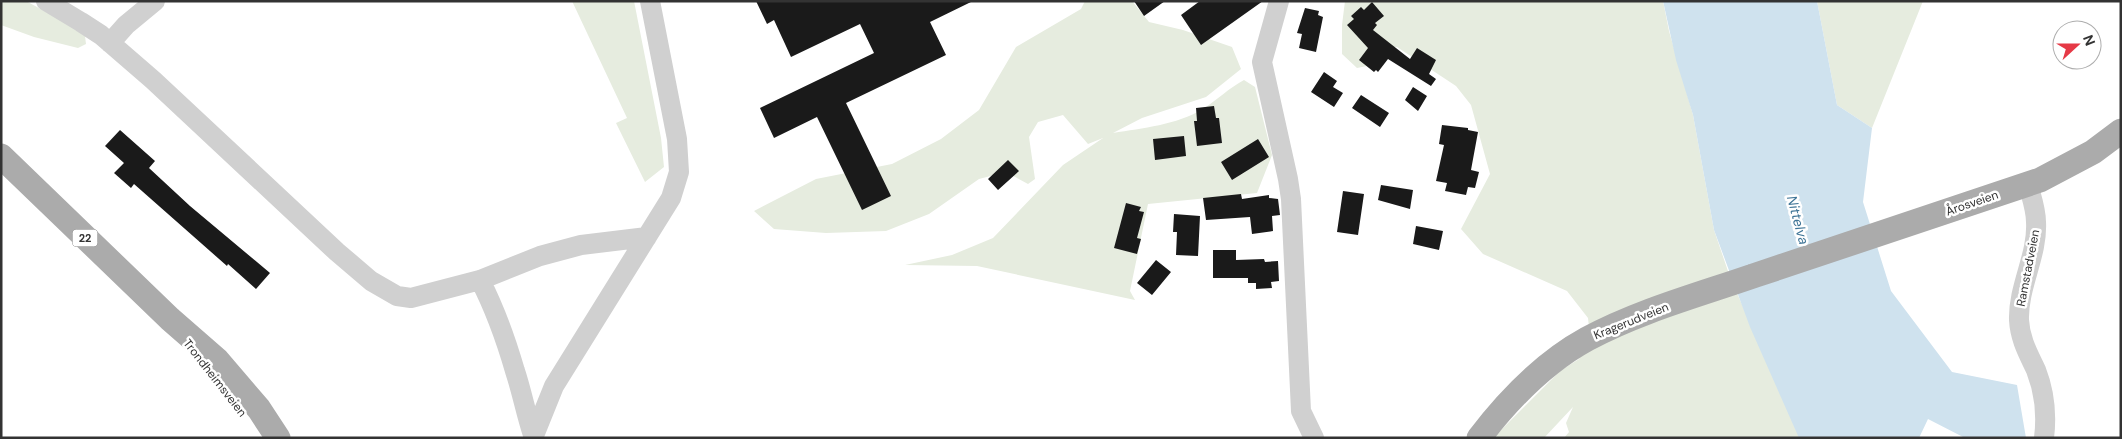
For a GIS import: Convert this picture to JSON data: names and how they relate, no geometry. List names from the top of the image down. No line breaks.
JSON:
{"streets":{"main road":["Årosveien","22","Kragerudveien","Trondheimsveien"],"street":["Ramstadveien"]},"crossings":[["Årosveien","Ramstadveien"],["Årosveien","Kragerudveien"]],"water":["Nittelva"],"north":"right"}
